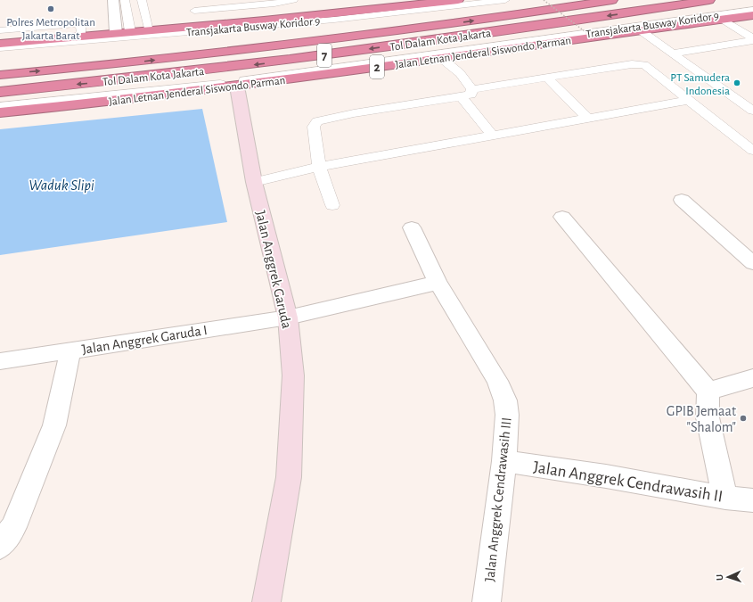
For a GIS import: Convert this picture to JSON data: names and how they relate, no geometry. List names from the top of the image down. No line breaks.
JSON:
{"streets":{"highway":["Tol Dalam Kota Jakarta","Jalan Letnan Jenderal Siswondo Parman","7","2"],"street":["Jalan Anggrek Garuda","Jalan Anggrek Garuda I","Jalan Anggrek Cendrawasih II","Jalan Anggrek Cendrawasih III"],"lane":["Transjakarta Busway Koridor 9"]},"crossings":[["Jalan Letnan Jenderal Siswondo Parman","Jalan Anggrek Garuda"],["Jalan Anggrek Garuda","Jalan Anggrek Garuda I"],["Jalan Anggrek Garuda I","Jalan Anggrek Cendrawasih III"],["Jalan Anggrek Cendrawasih II","Jalan Anggrek Cendrawasih III"]],"water":["Waduk Slipi"],"places":["Polres Metropolitan Jakarta Barat","PT Samudera Indonesia","GPIB Jemaat \"Shalom\""],"north":"left"}
